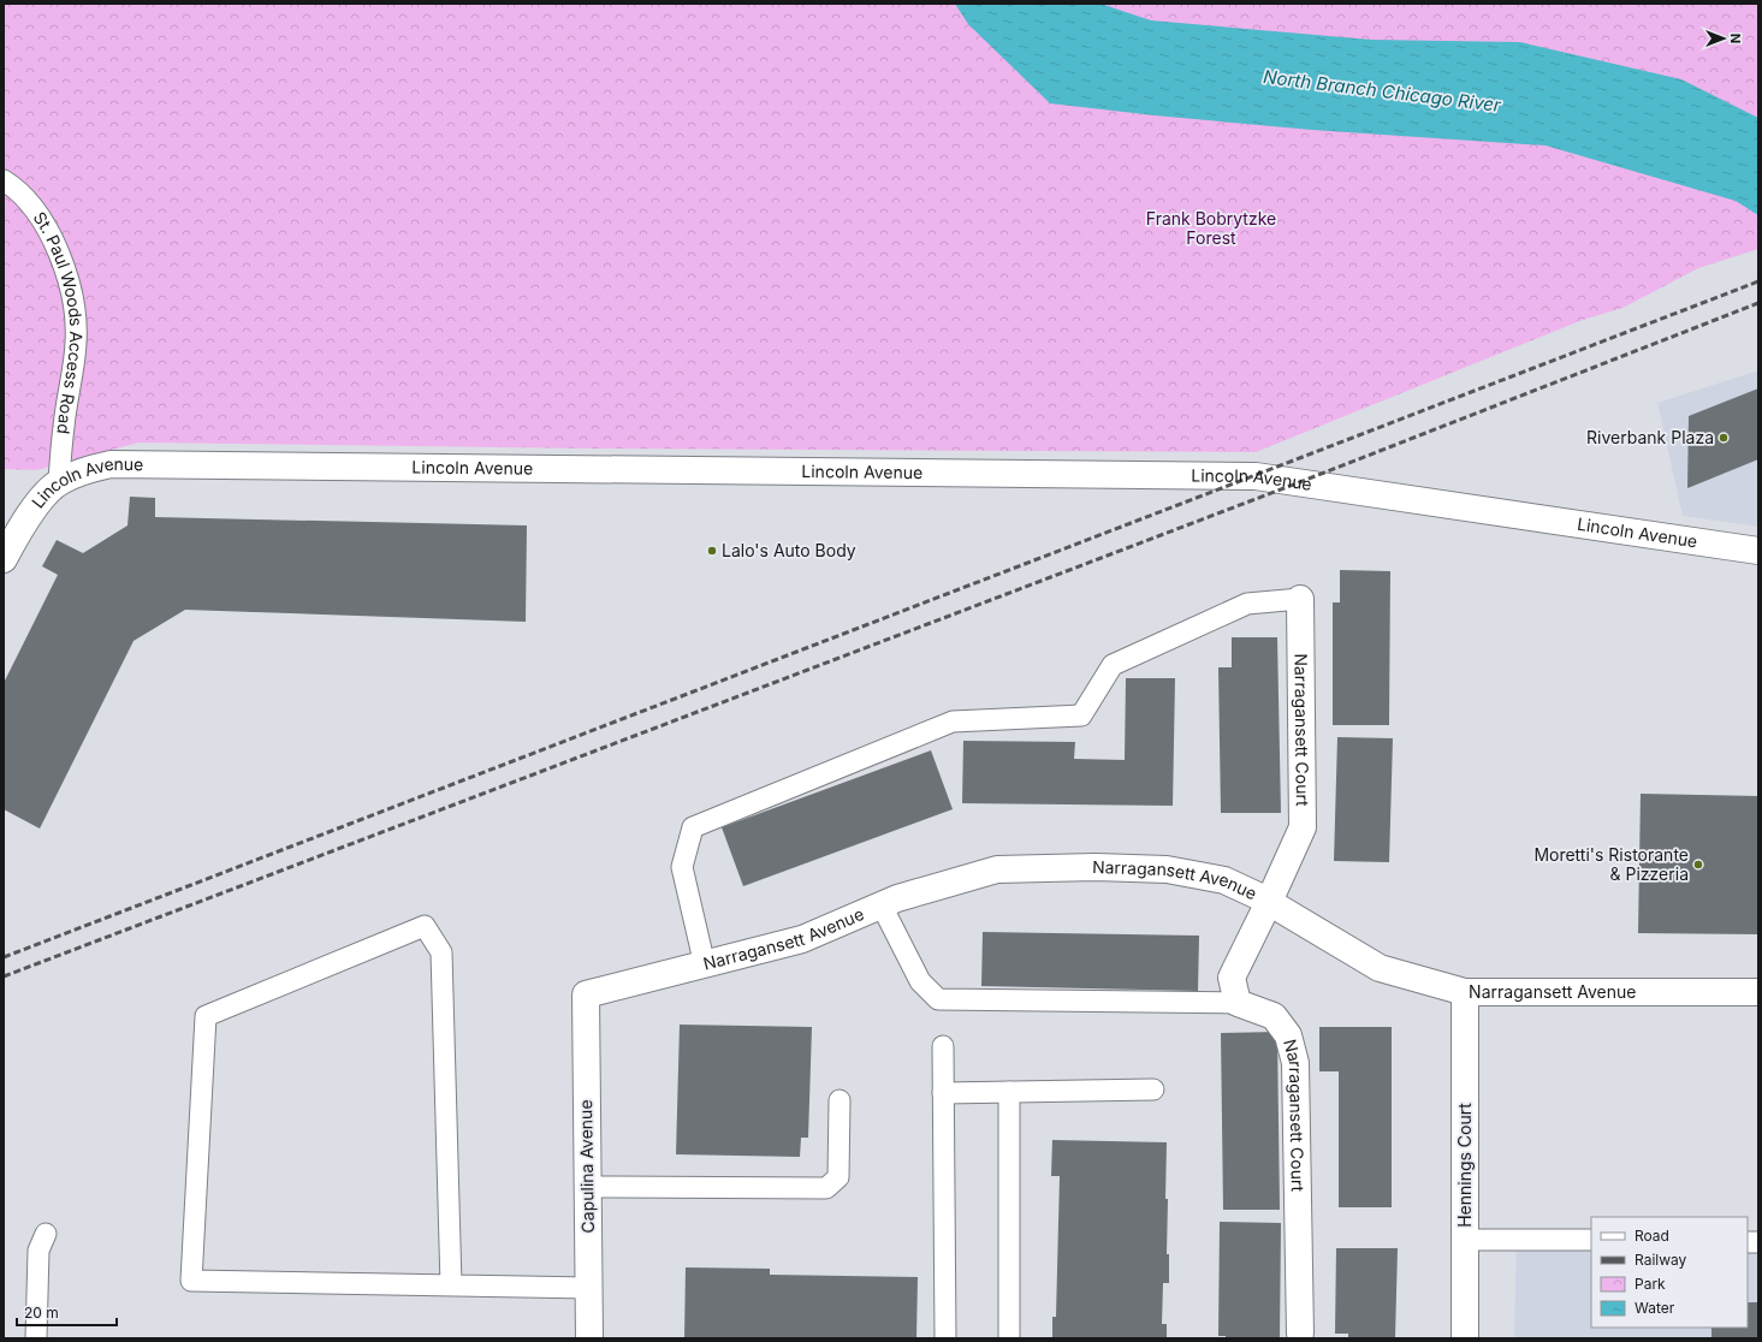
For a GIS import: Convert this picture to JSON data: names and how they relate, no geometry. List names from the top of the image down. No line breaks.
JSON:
{"streets":{"street":["Lincoln Avenue","Narragansett Court","Narragansett Avenue","Hennings Court","Capulina Avenue"],"lane":["St. Paul Woods Access Road"]},"crossings":[["St. Paul Woods Access Road","Lincoln Avenue"],["Narragansett Court","Narragansett Avenue"],["Narragansett Avenue","Hennings Court"],["Narragansett Avenue","Capulina Avenue"]],"water":["North Branch Chicago River"],"parks":["Frank Bobrytzke Forest"],"places":["Riverbank Plaza","Lalo's Auto Body","Moretti's Ristorante & Pizzeria"],"legend":["Road","Railway","Park","Water"],"scale_bar":"20 m","north":"right"}
